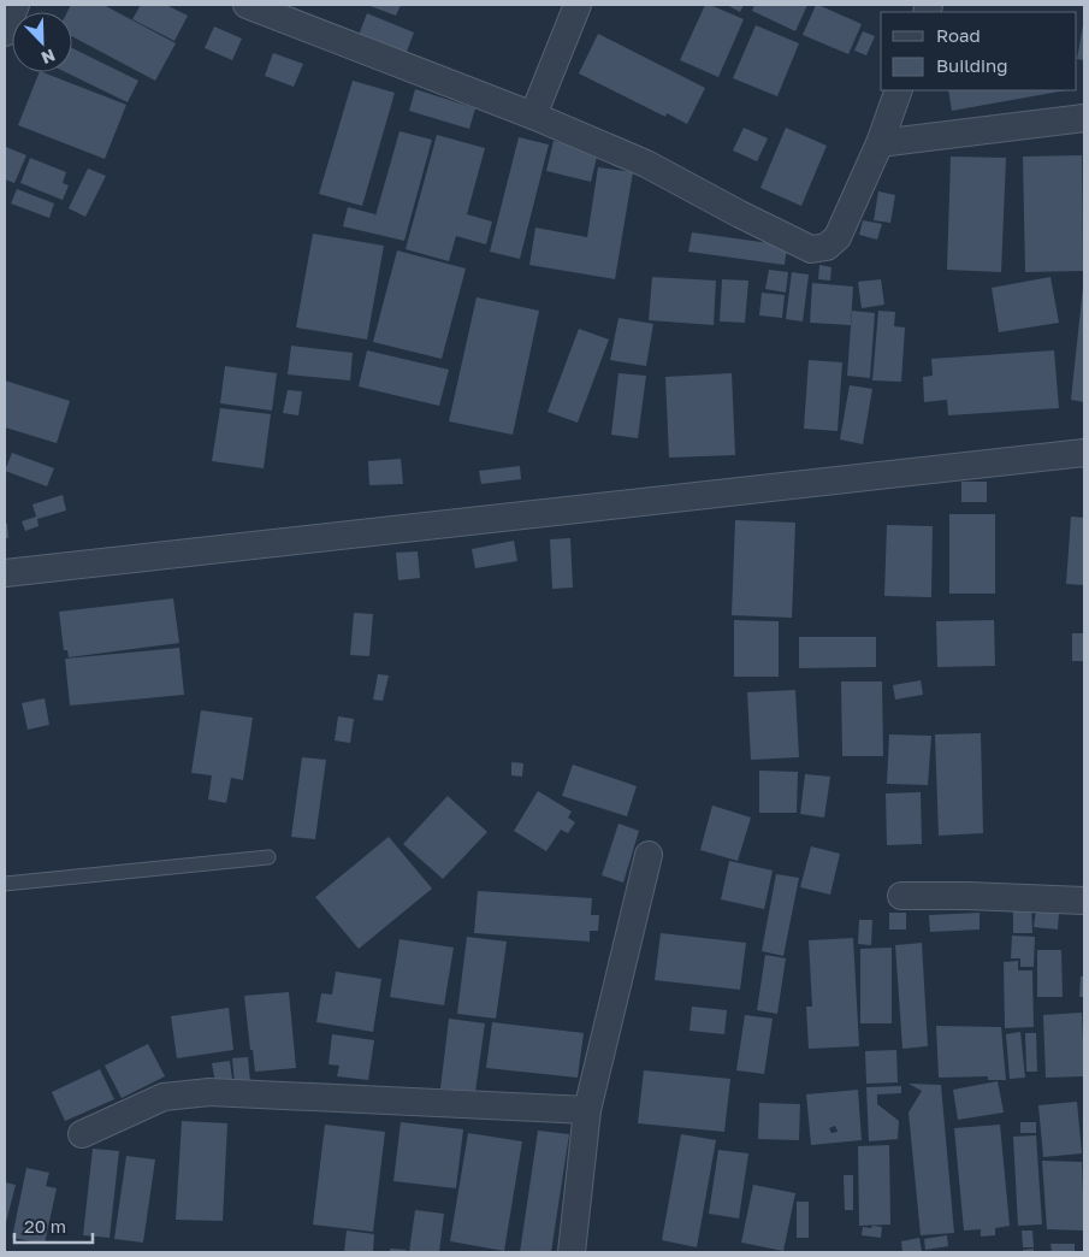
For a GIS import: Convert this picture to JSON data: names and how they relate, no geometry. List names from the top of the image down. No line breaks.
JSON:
{"legend":["Road","Building"],"scale_bar":"20 m","north":"bottom right"}
